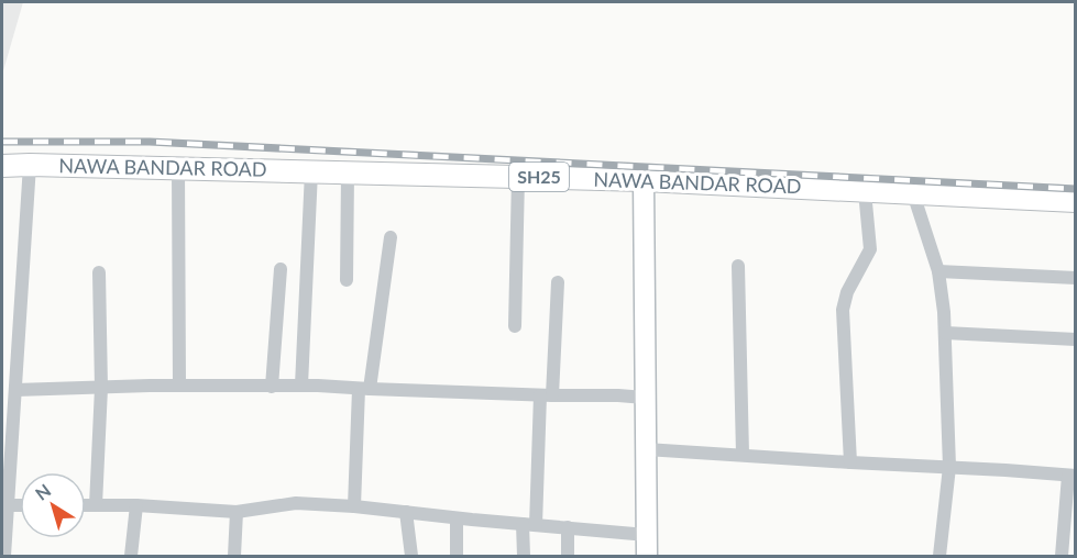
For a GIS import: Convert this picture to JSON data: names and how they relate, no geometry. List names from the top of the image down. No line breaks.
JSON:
{"streets":{"main road":["NAWA BANDAR ROAD","SH25"]},"north":"top left"}
